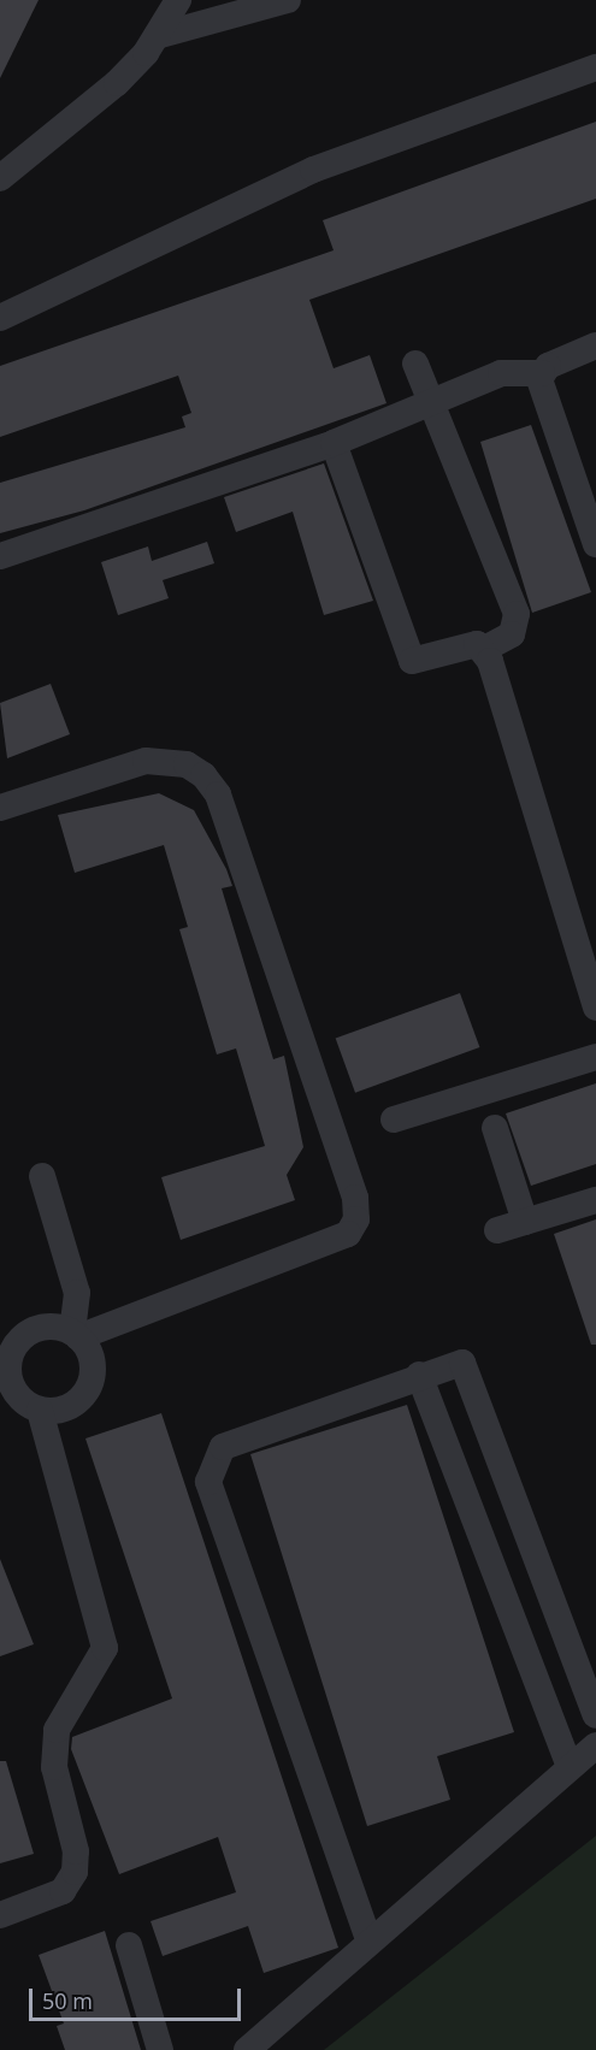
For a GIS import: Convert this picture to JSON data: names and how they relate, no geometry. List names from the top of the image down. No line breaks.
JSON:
{"scale_bar":"50 m"}
